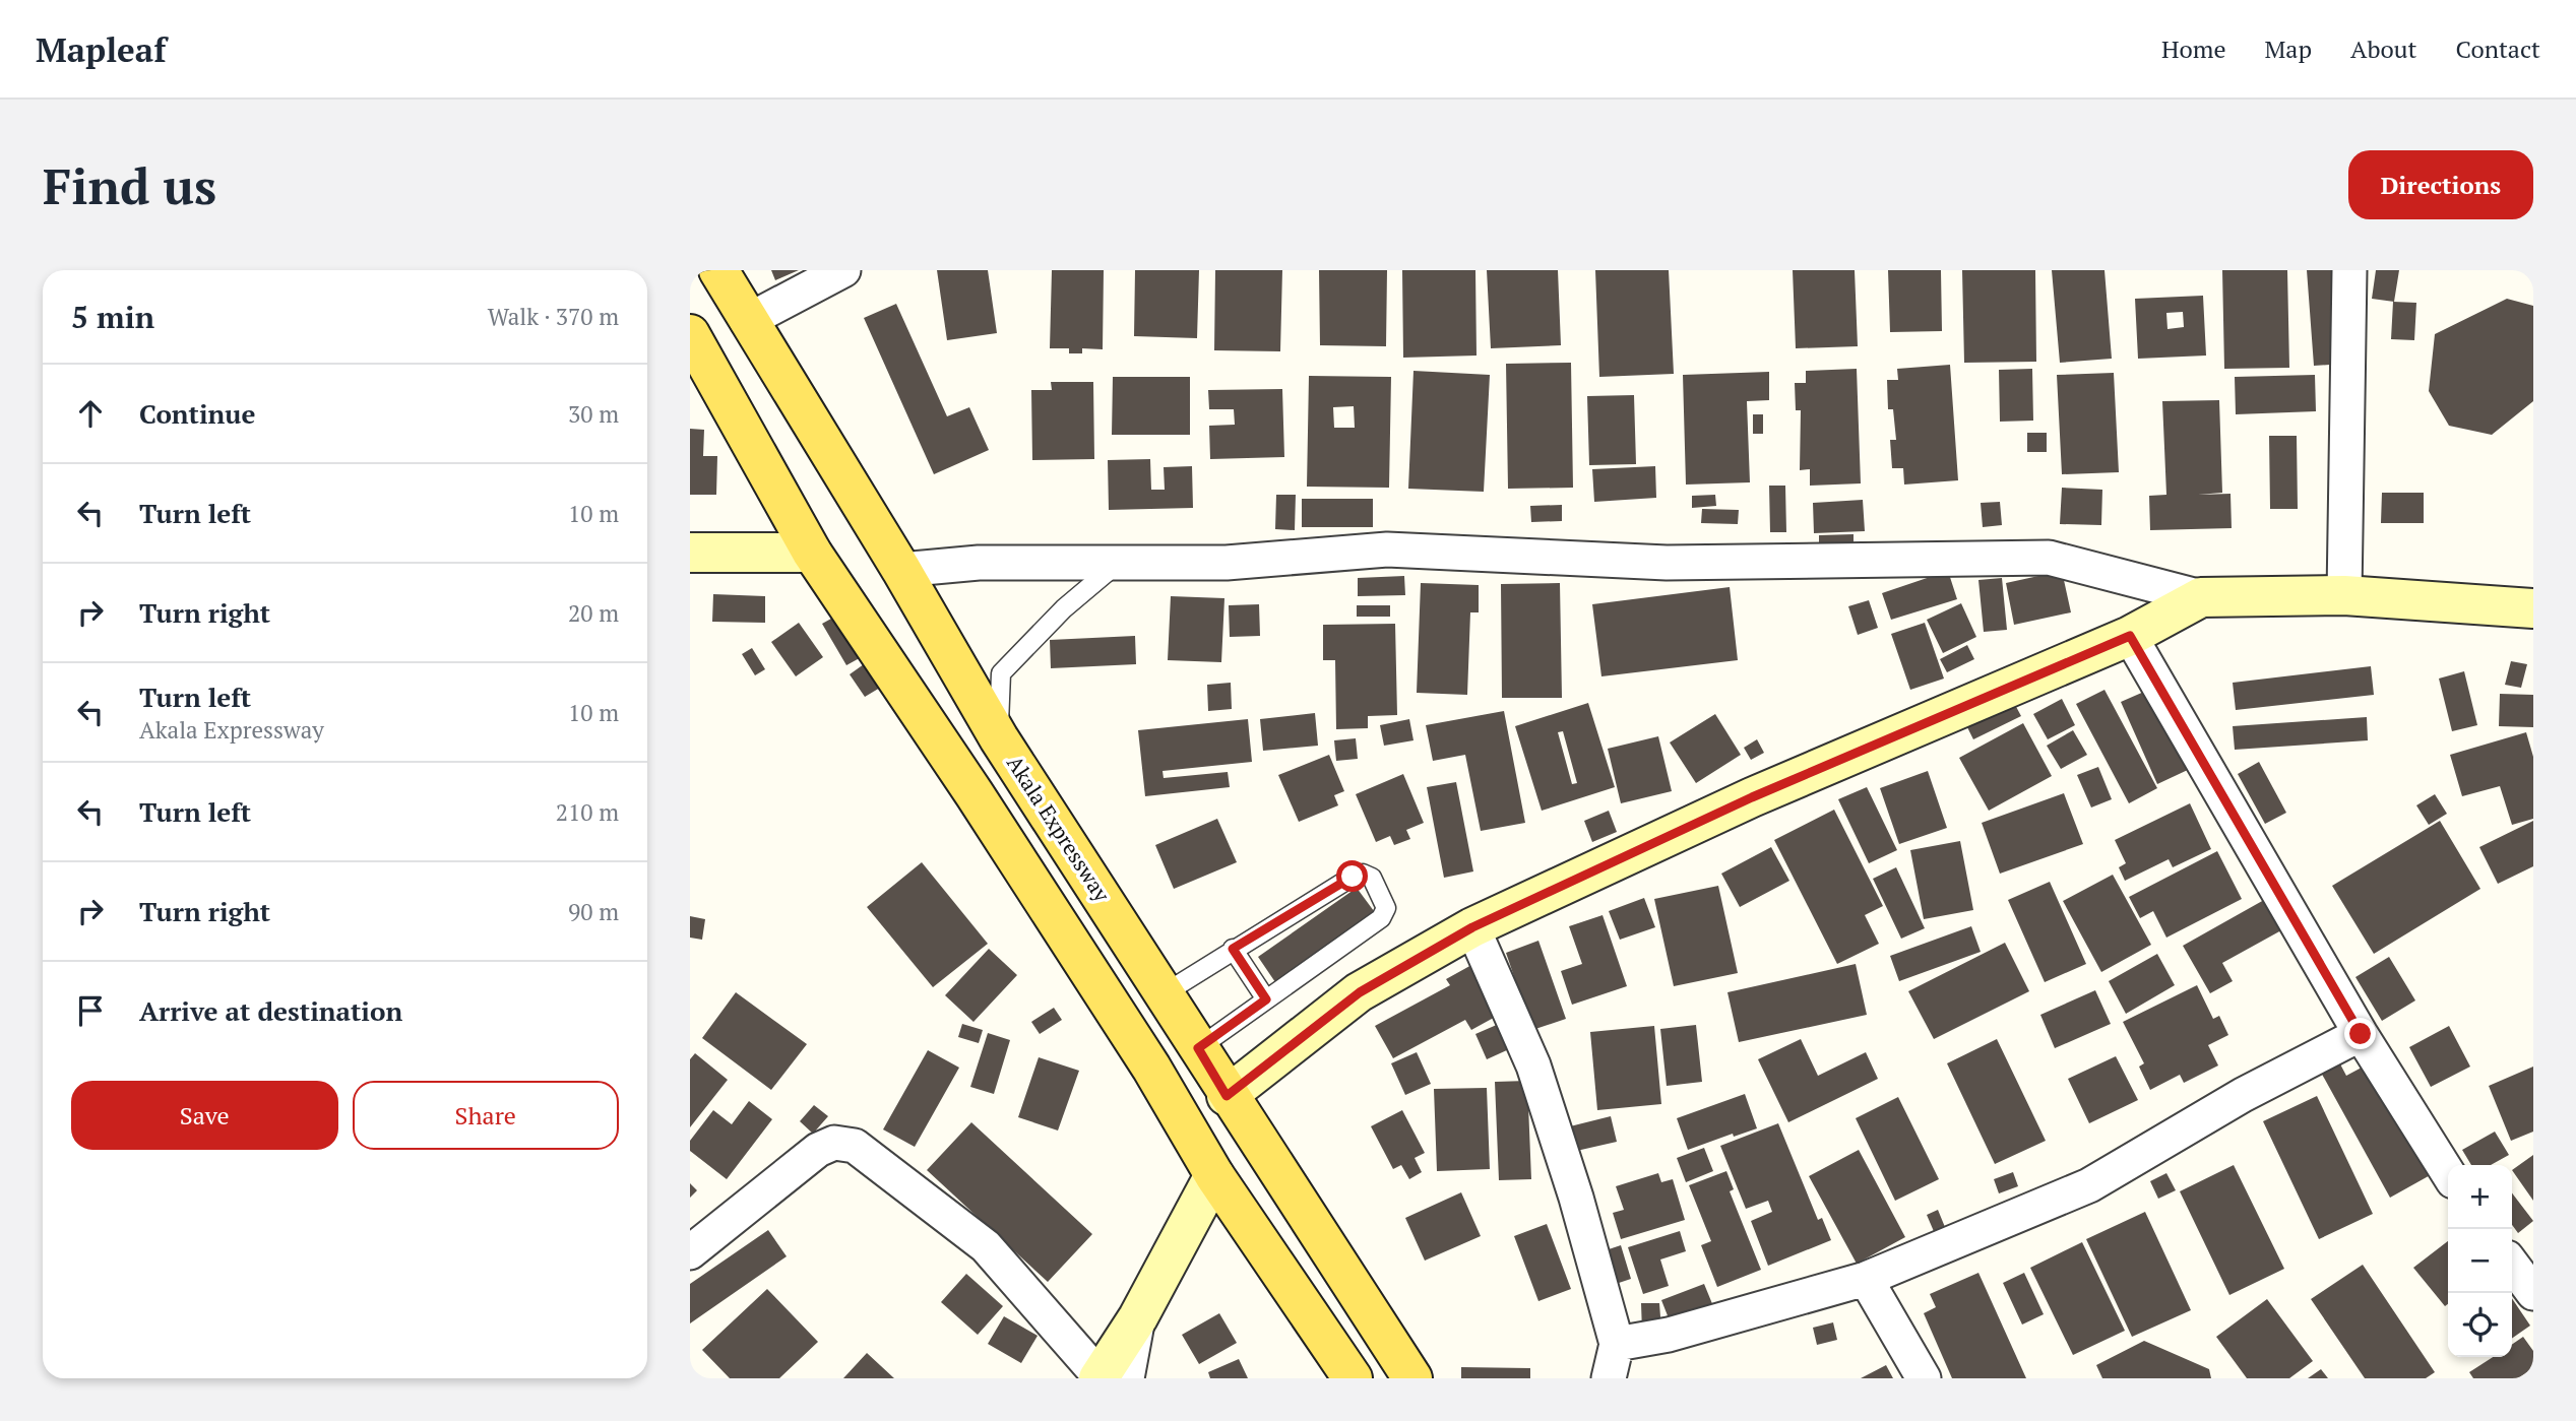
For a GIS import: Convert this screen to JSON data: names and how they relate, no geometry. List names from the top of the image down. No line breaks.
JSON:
{"streets":{"main road":["Akala Expressway"]},"page":{"header":"Mapleaf","nav":["Home","Map","About","Contact"],"buttons":["Directions",["Save","Share"]],"title":"Find us","heading":["5 min","Walk · 370 m"],"list":[["Continue","30 m"],["Turn left","10 m"],["Turn right","20 m"],["Turn left","Akala Expressway","10 m"],["Turn left","210 m"],["Turn right","90 m"],"Arrive at destination"],"map_buttons":["+","−"]}}
